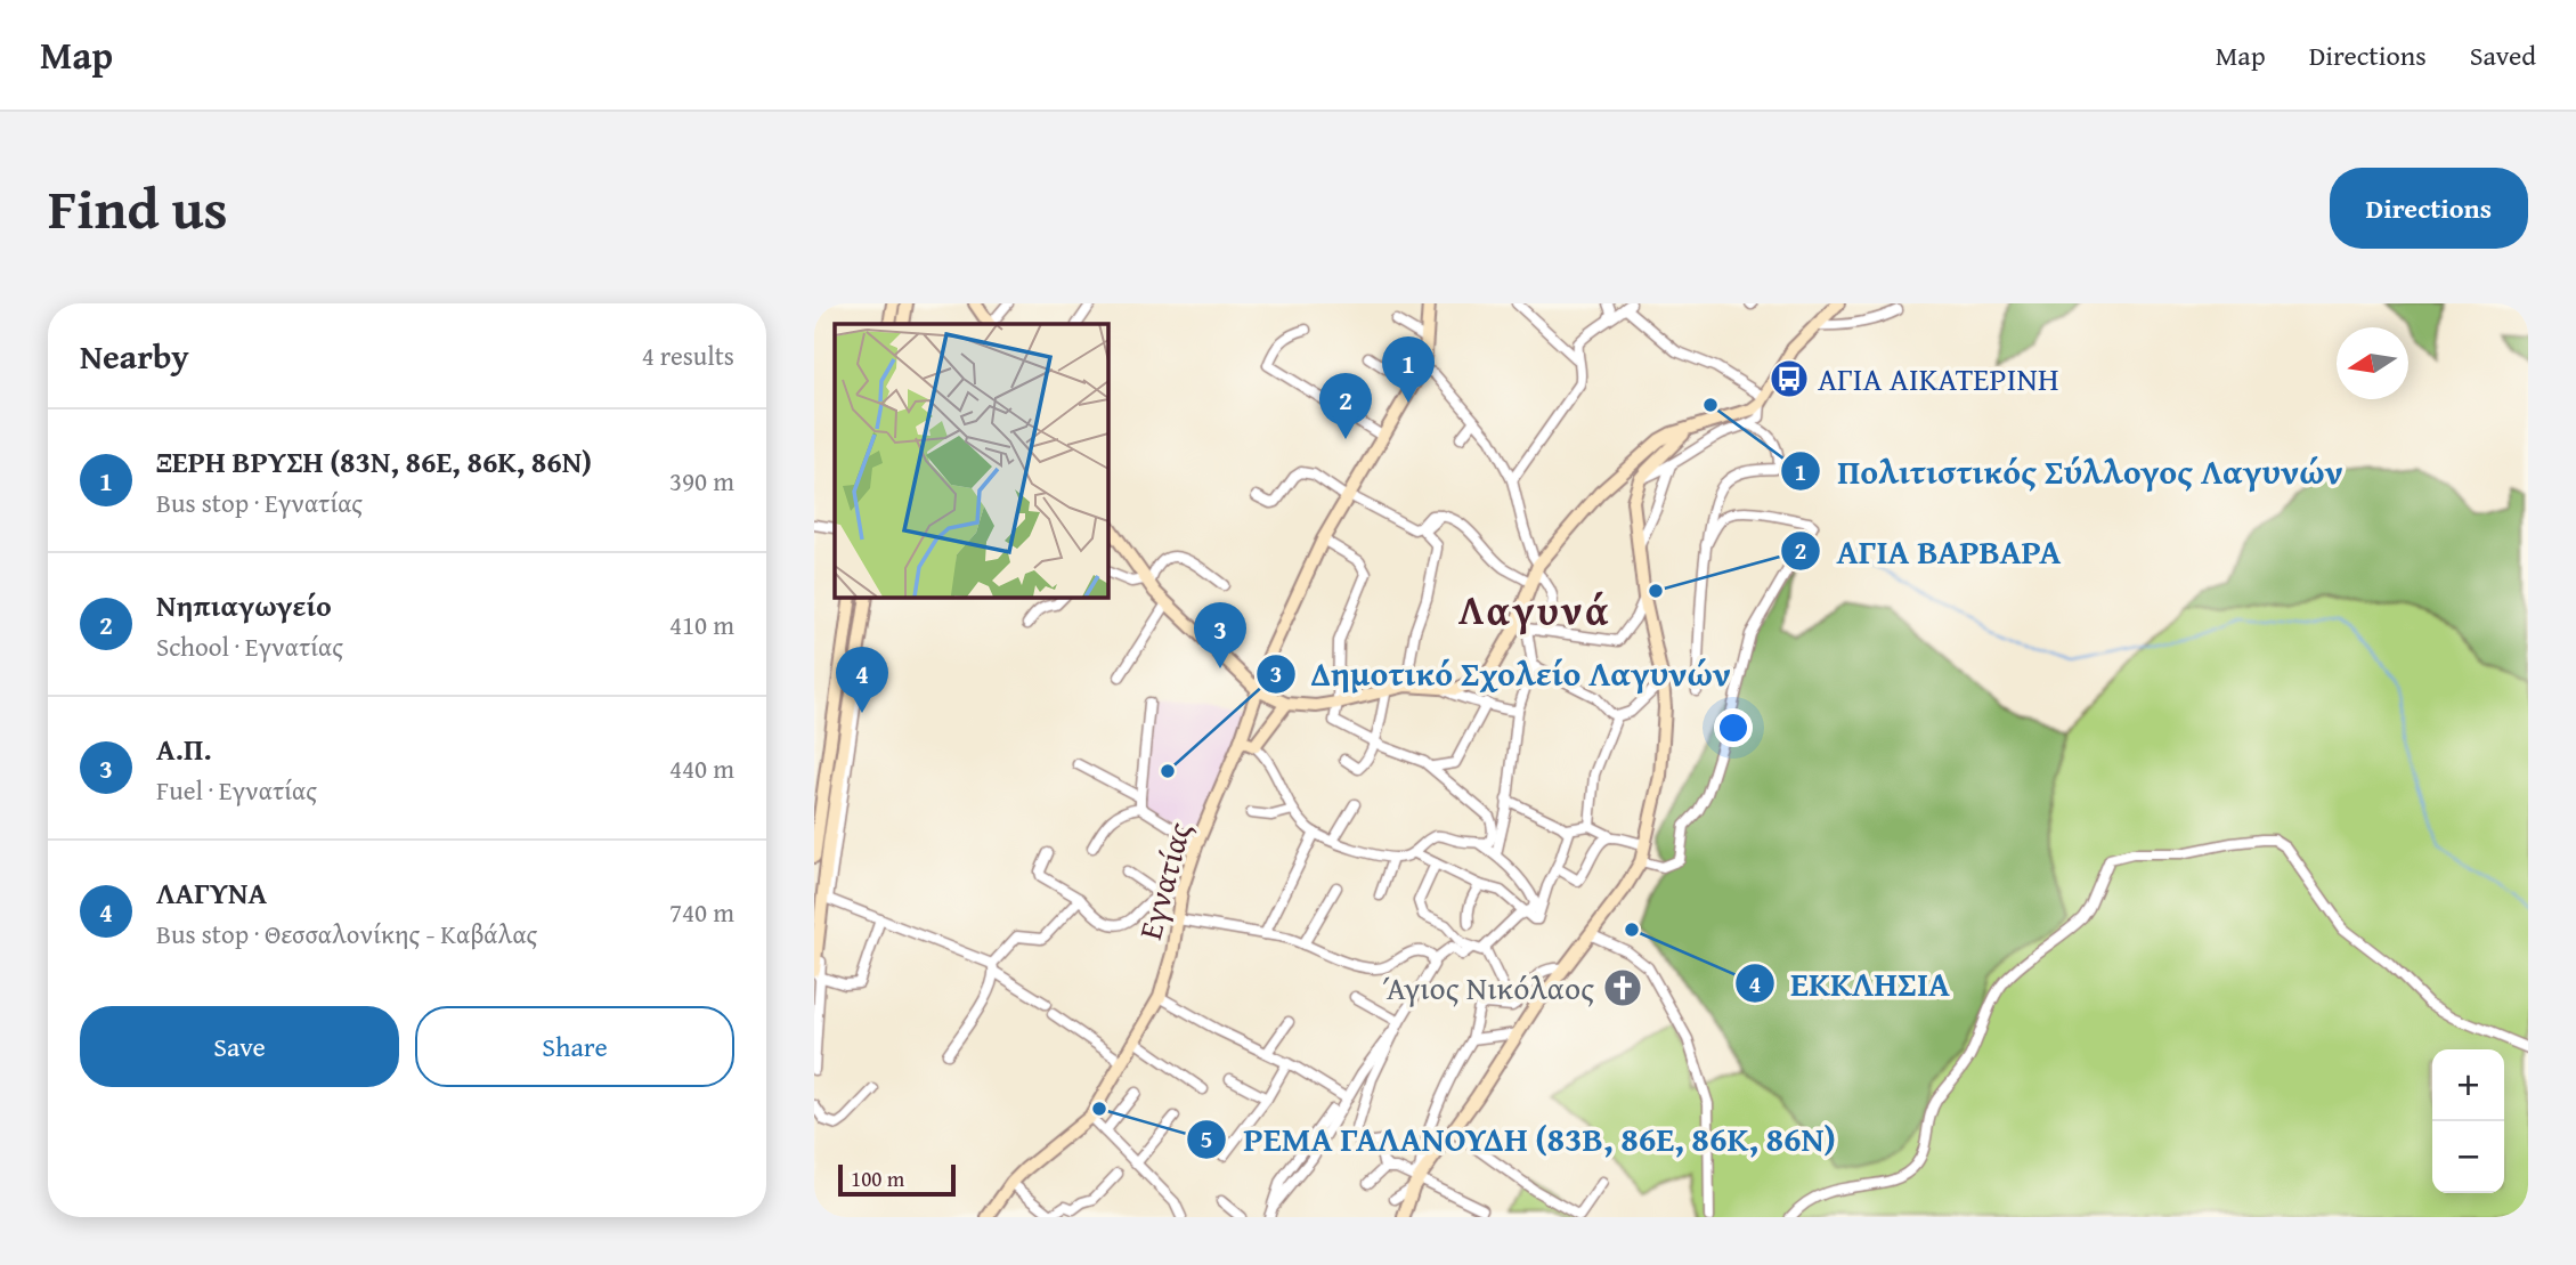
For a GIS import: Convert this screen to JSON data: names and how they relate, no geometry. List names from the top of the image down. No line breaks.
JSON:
{"streets":{"street":["Εγνατίας"]},"districts":["Λαγυνά"],"places":{"bus stop":["ΑΓΙΑ ΑΙΚΑΤΕΡΙΝΗ"],"other":["Πολιτιστικός Σύλλογος Λαγυνών","ΑΓΙΑ ΒΑΡΒΑΡΑ","Δημοτικό Σχολείο Λαγυνών","ΕΚΚΛΗΣΙΑ","ΡΕΜΑ ΓΑΛΑΝΟΥΔΗ (83Β, 86Ε, 86Κ, 86Ν)"],"church":["Άγιος Νικόλαος"]},"scale_bar":"100 m","north":"left","page":{"header":"Map","nav":["Map","Directions","Saved"],"title":"Find us","buttons":["Directions",["Save","Share"]],"heading":["Nearby","4 results"],"pins":["1","2","3","4"],"list":[{"mark":"1","name":"ΞΕΡΗ ΒΡΥΣΗ (83Ν, 86Ε, 86Κ, 86Ν)","note":"Bus stop · Εγνατίας","value":"390 m"},{"mark":"2","name":"Νηπιαγωγείο","note":"School · Εγνατίας","value":"410 m"},{"mark":"3","name":"Α.Π.","note":"Fuel · Εγνατίας","value":"440 m"},{"mark":"4","name":"ΛΑΓΥΝΑ","note":"Bus stop · Θεσσαλονίκης - Καβάλας","value":"740 m"}],"map_buttons":["+","−"],"scale":"100 m"}}
